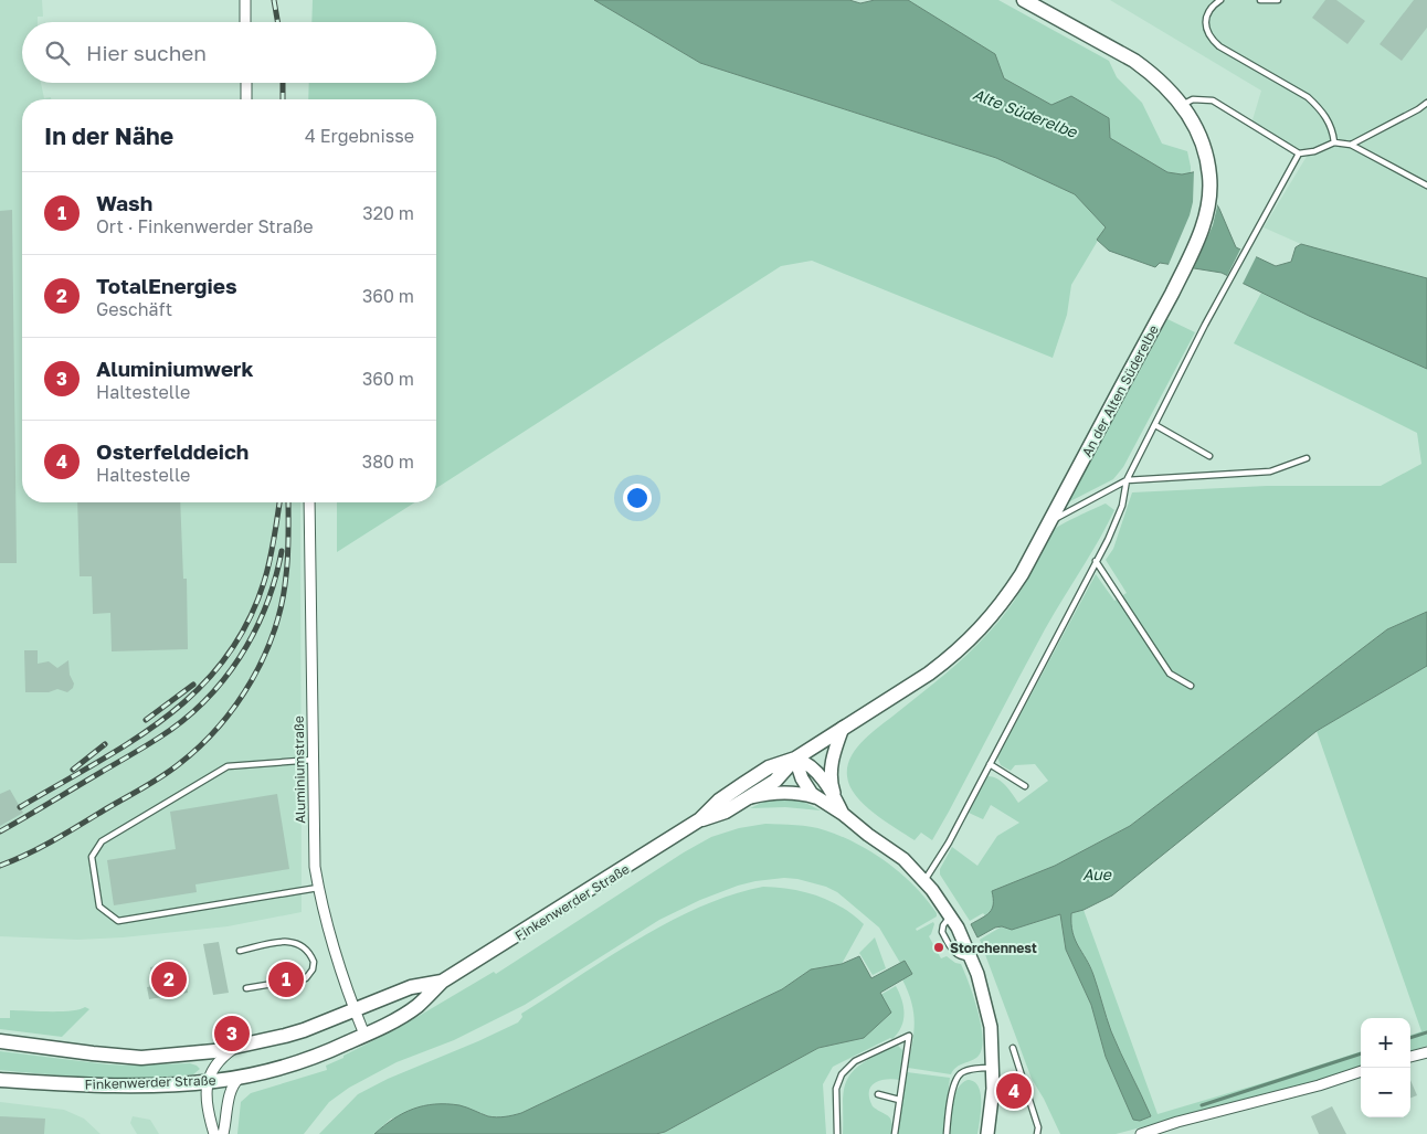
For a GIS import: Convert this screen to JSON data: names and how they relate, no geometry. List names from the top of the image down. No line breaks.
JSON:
{"streets":{"main road":["An der Alten Süderelbe","Finkenwerder Straße"],"street":["Aluminiumstraße"]},"crossings":[["An der Alten Süderelbe","Finkenwerder Straße"],["Aluminiumstraße","Finkenwerder Straße"]],"water":["Alte Süderelbe","Aue"],"places":["Storchennest"],"page":{"search":"Hier suchen","heading":["In der Nähe","4 Ergebnisse"],"list":[{"mark":"1","name":"Wash","note":"Ort · Finkenwerder Straße","value":"320 m"},{"mark":"2","name":"TotalEnergies","note":"Geschäft","value":"360 m"},{"mark":"3","name":"Aluminiumwerk","note":"Haltestelle","value":"360 m"},{"mark":"4","name":"Osterfelddeich","note":"Haltestelle","value":"380 m"}],"pins":["1","2","3","4"],"map_buttons":["+","−"]}}
